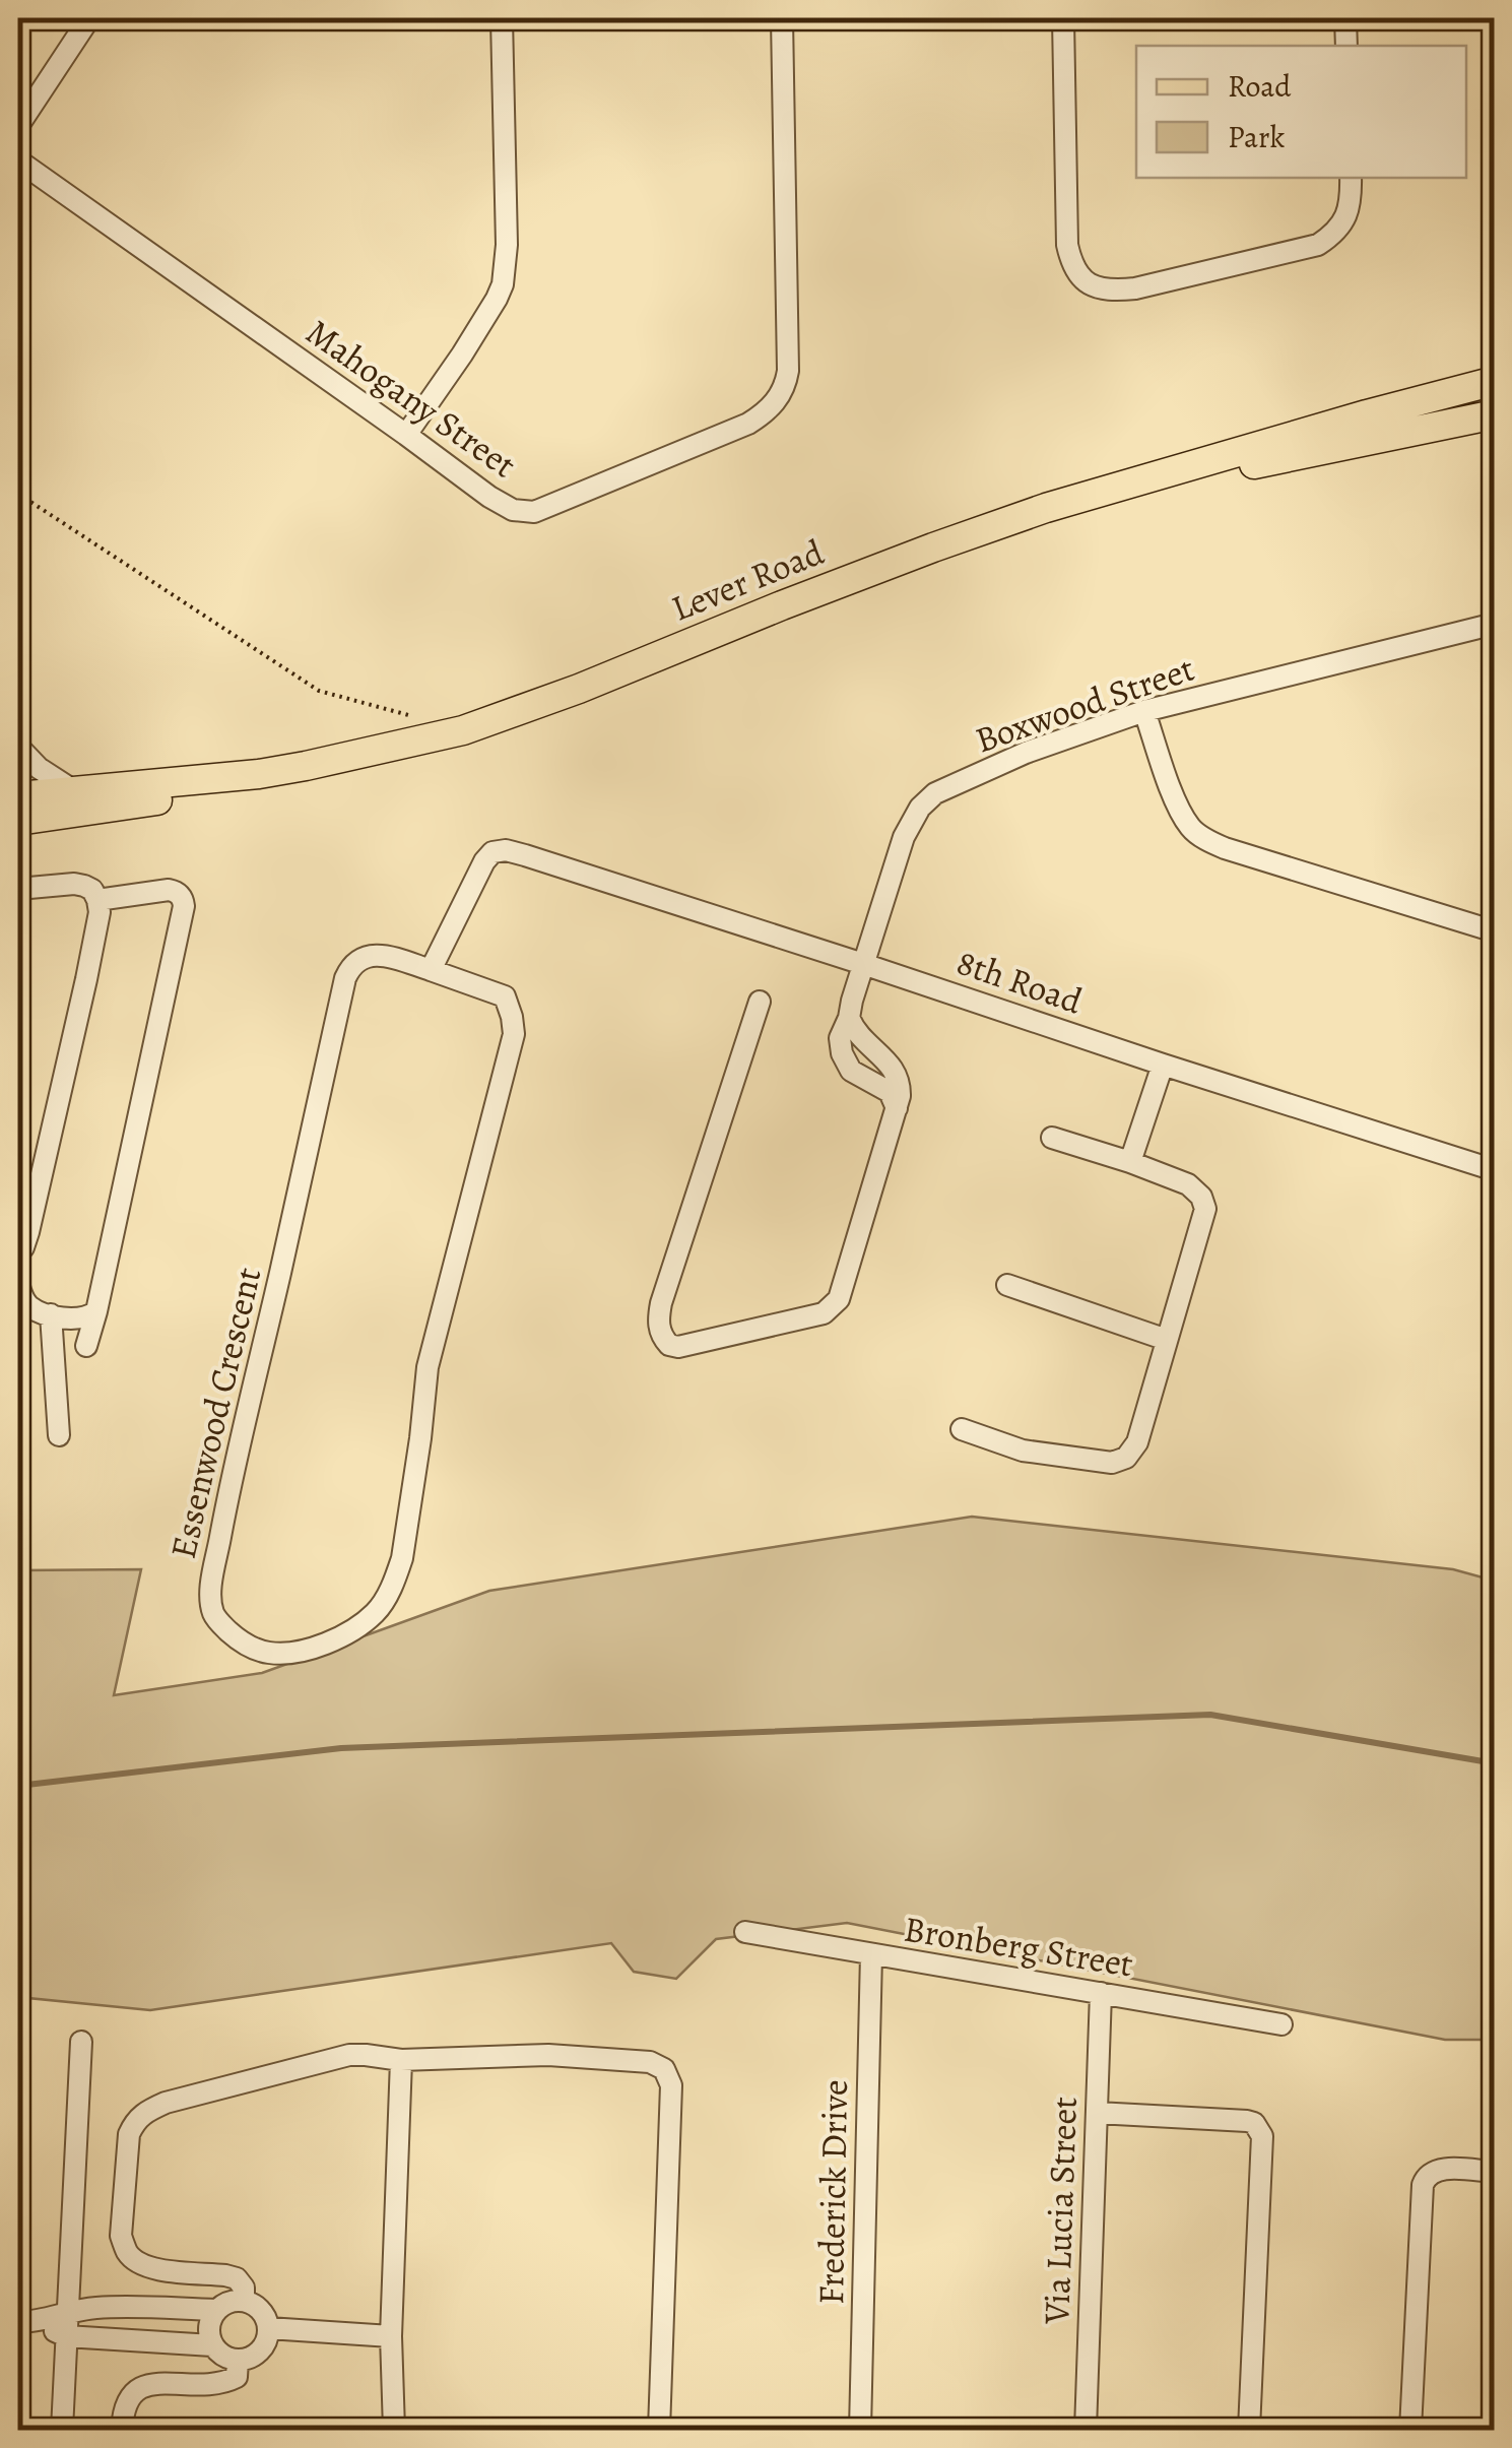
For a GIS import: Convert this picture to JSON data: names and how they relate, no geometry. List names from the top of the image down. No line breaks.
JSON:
{"streets":{"main road":["Lever Road"],"street":["Mahogany Street","Boxwood Street","8th Road","Essenwood Crescent","Bronberg Street","Frederick Drive","Via Lucia Street"]},"crossings":[["Boxwood Street","8th Road"],["8th Road","Essenwood Crescent"],["Bronberg Street","Frederick Drive"],["Bronberg Street","Via Lucia Street"]],"legend":["Road","Park"]}
